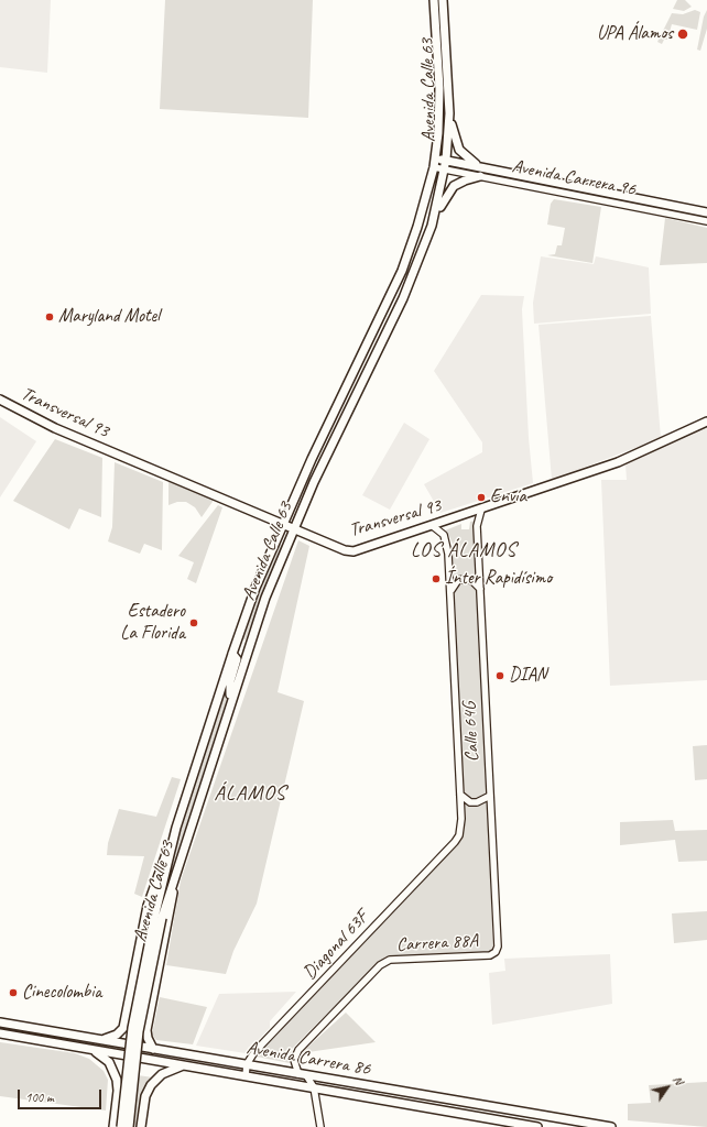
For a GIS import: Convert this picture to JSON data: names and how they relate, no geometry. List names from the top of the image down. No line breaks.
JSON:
{"streets":{"main road":["Avenida Calle 63","Avenida Carrera 96","Transversal 93","Avenida Carrera 86"],"street":["Calle 64G","Carrera 88A","Diagonal 63F"]},"crossings":[["Avenida Calle 63","Avenida Carrera 96"],["Avenida Calle 63","Transversal 93"],["Transversal 93","Calle 64G"],["Calle 64G","Carrera 88A"],["Calle 64G","Diagonal 63F"],["Carrera 88A","Avenida Carrera 86"],["Diagonal 63F","Avenida Carrera 86"]],"districts":["LOS ÁLAMOS","ÁLAMOS"],"places":["UPA Álamos","Maryland Motel","Envía","Ínter Rapidísimo","Estadero La Florida","DIAN","Cinecolombia"],"scale_bar":"100 m","north":"top right"}
